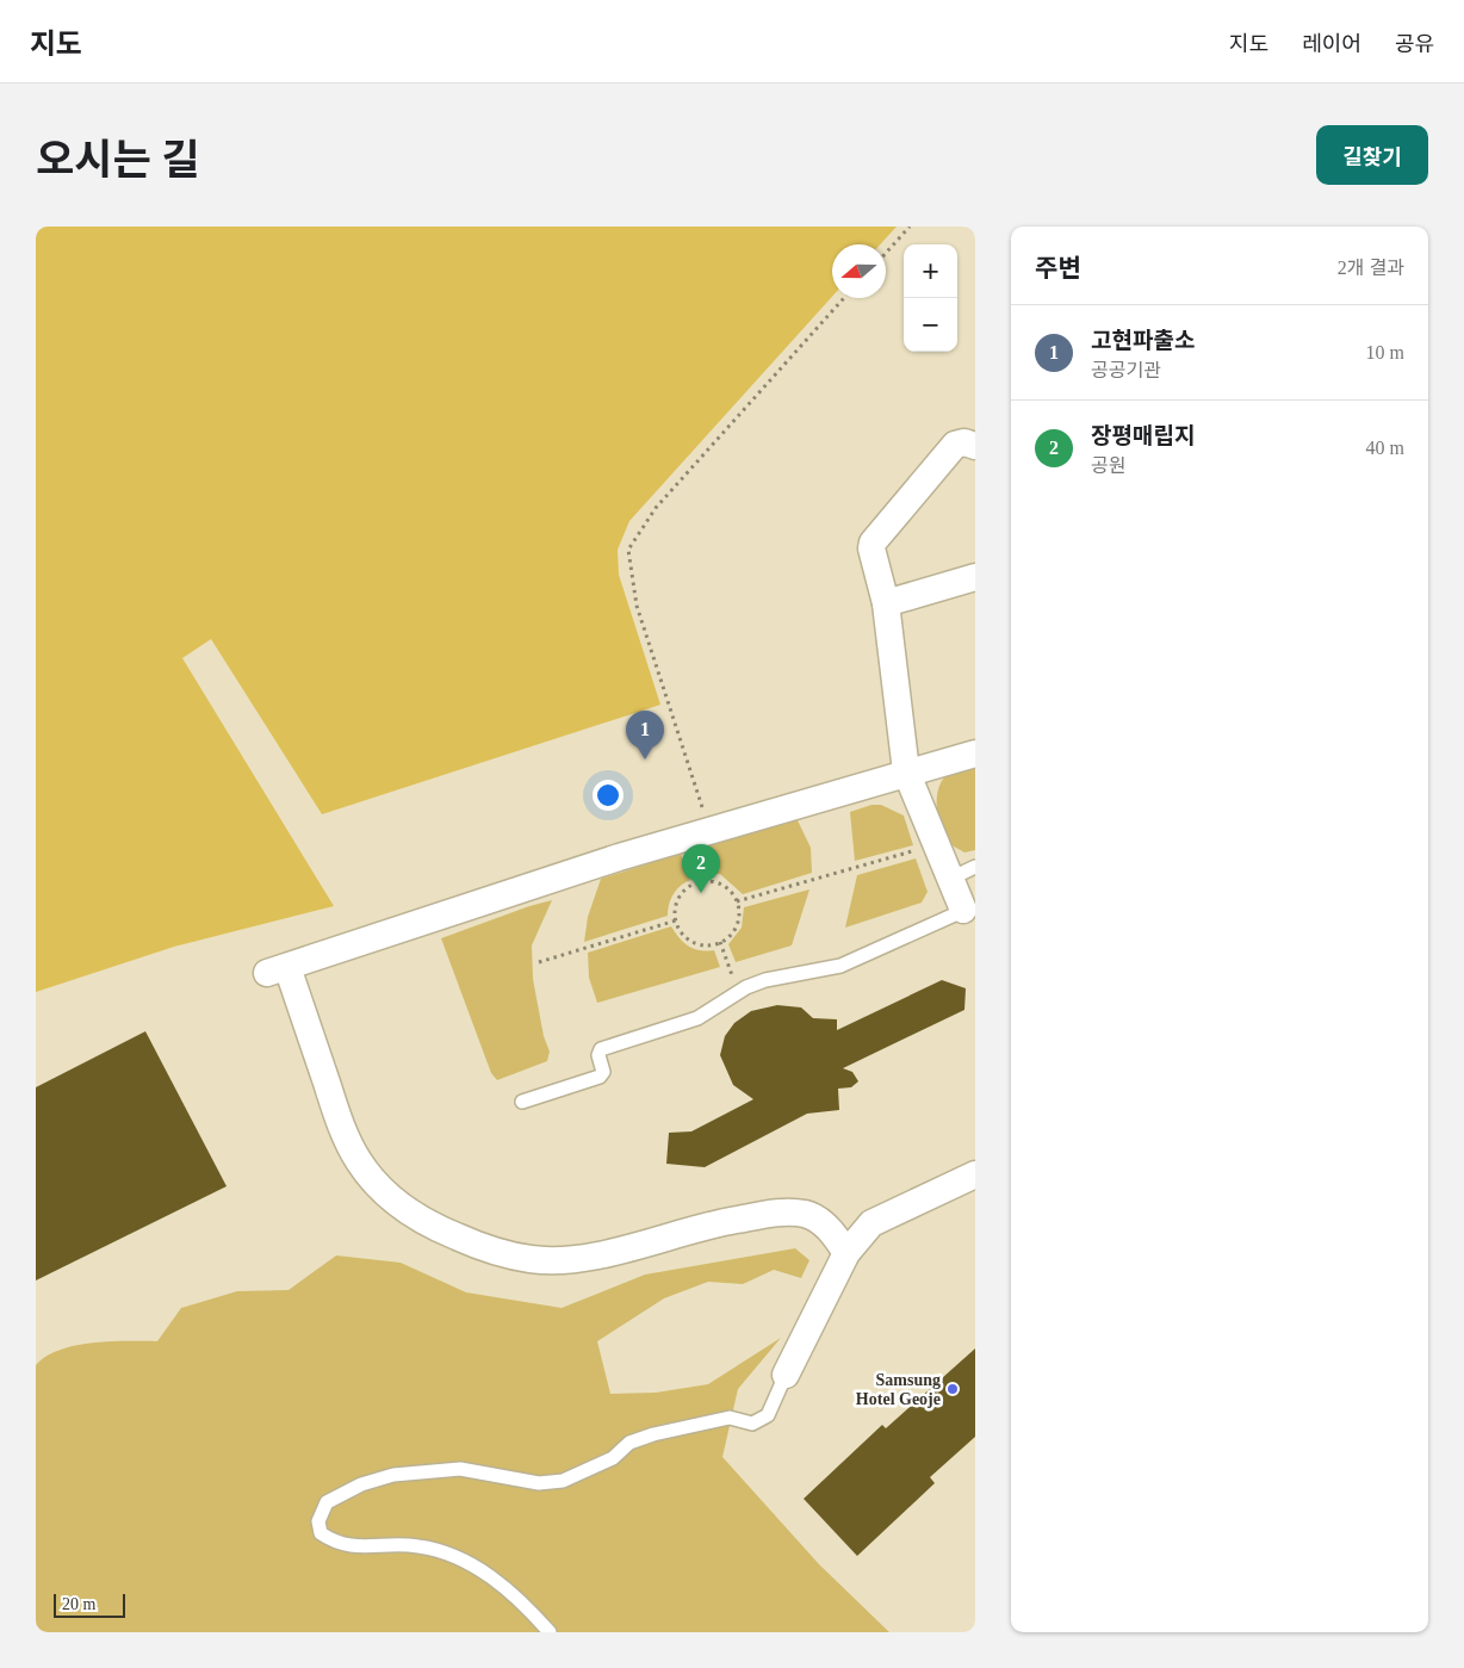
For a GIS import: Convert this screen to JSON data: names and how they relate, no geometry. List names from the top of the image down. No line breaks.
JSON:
{"places":["Samsung Hotel Geoje"],"scale_bar":"20 m","north":"left","page":{"header":"지도","nav":["지도","레이어","공유"],"title":"오시는 길","buttons":"길찾기","heading":["주변","2개 결과"],"map_buttons":["+","−"],"list":[{"mark":"1","name":"고현파출소","note":"공공기관","value":"10 m"},{"mark":"2","name":"장평매립지","note":"공원","value":"40 m"}],"pins":["1","2"],"scale":"20 m"}}
